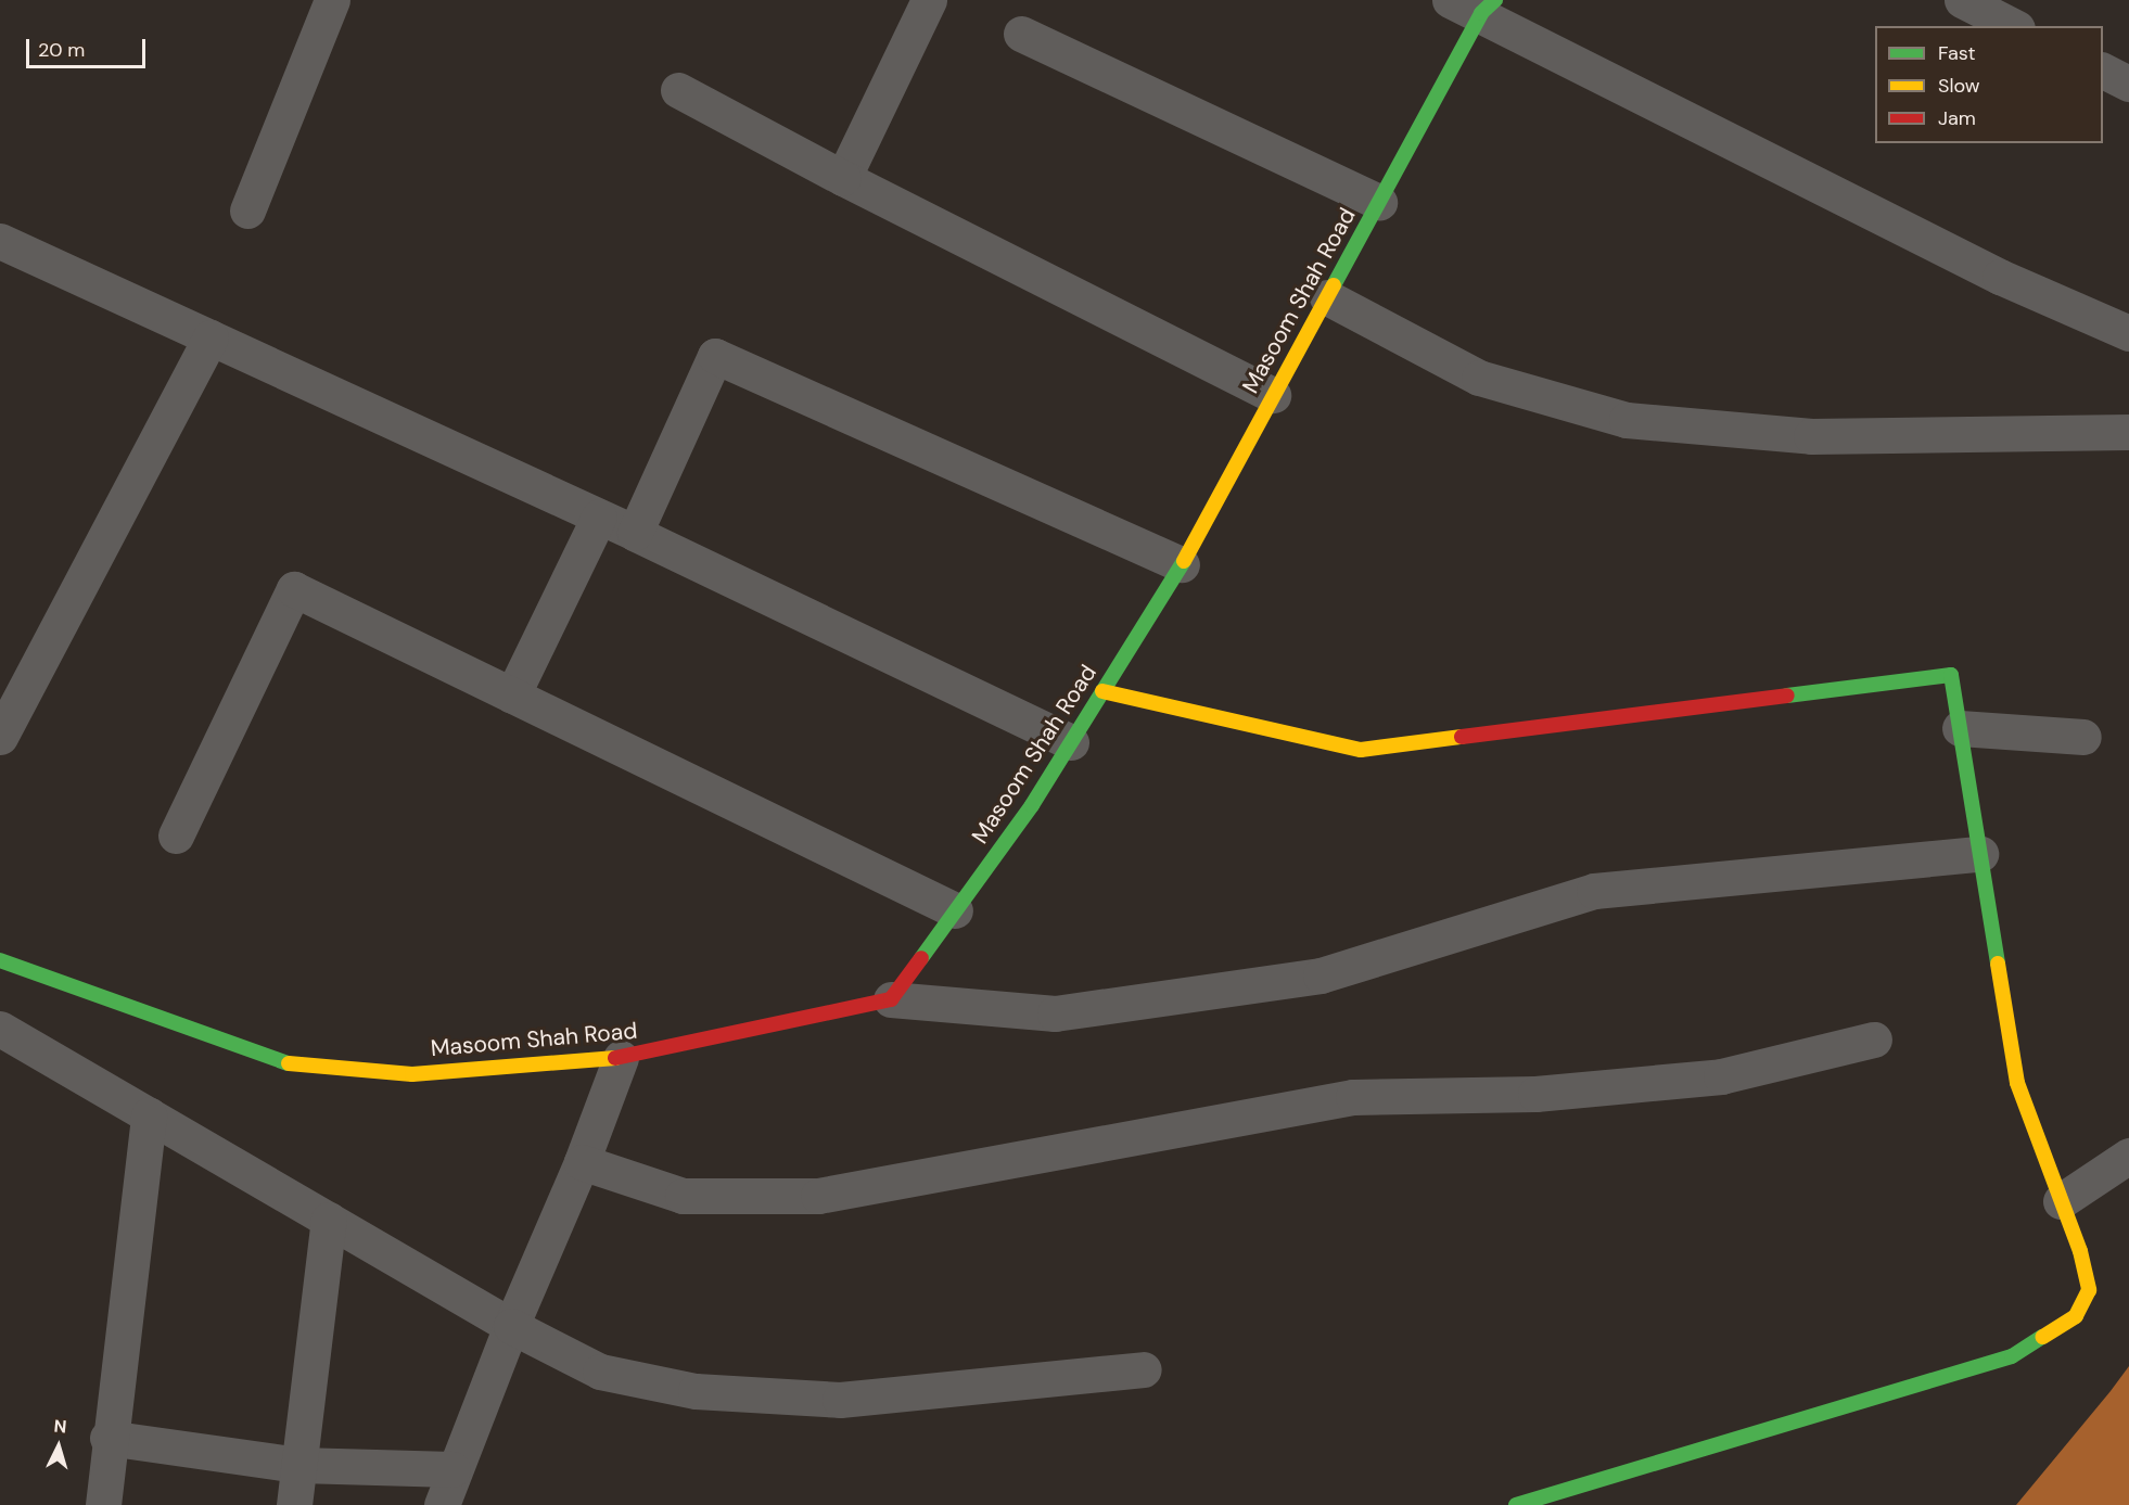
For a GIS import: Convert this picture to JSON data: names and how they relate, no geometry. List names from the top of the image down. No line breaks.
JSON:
{"streets":{"street":["Masoom Shah Road"]},"legend":["Fast","Slow","Jam"],"scale_bar":"20 m","north":"top"}
